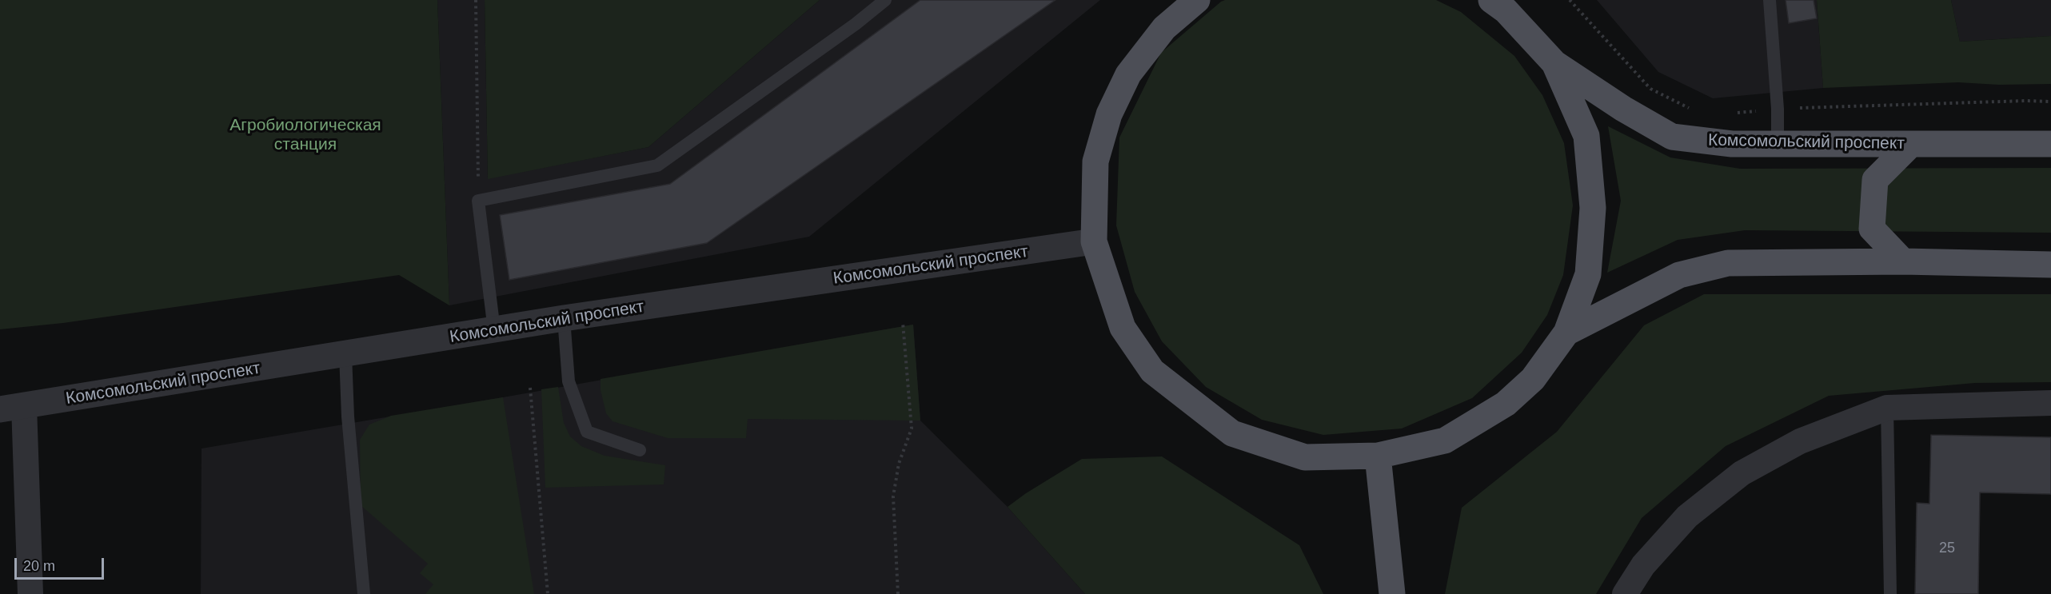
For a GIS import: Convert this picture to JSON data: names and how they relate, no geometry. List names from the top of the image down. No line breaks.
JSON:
{"streets":{"main road":["Комсомольский проспект"]},"parks":["Агробиологическая станция"],"house_numbers":["25"],"scale_bar":"20 m"}
